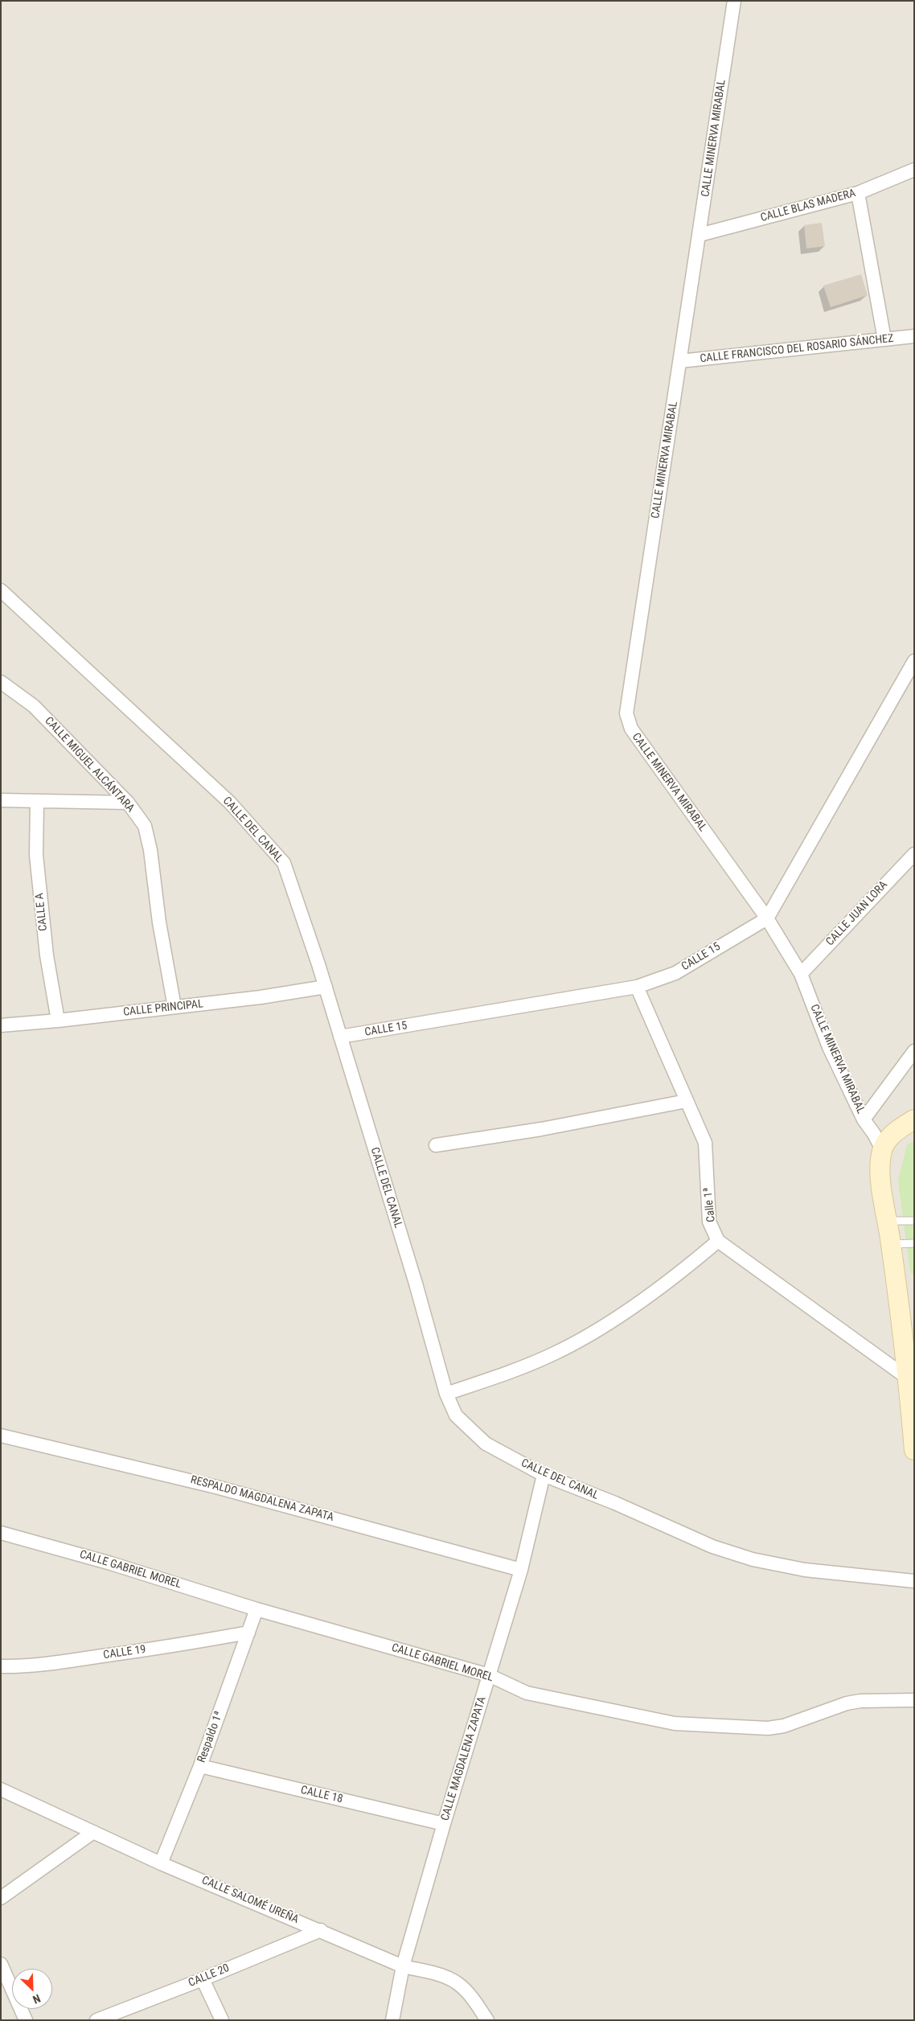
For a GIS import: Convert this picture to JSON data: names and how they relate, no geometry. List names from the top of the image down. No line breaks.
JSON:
{"streets":{"street":["CALLE MINERVA MIRABAL","CALLE BLAS MADERA","CALLE FRANCISCO DEL ROSARIO SÁNCHEZ","CALLE MIGUEL ALCÁNTARA","CALLE DEL CANAL","CALLE A","CALLE JUAN LORA","CALLE 15","CALLE PRINCIPAL","Calle 1ª","RESPALDO MAGDALENA ZAPATA","CALLE GABRIEL MOREL","CALLE 19","Respaldo 1ª","CALLE MAGDALENA ZAPATA","CALLE 18","CALLE SALOMÉ UREÑA","CALLE 20"]},"crossings":[["CALLE MINERVA MIRABAL","CALLE BLAS MADERA"],["CALLE MINERVA MIRABAL","CALLE FRANCISCO DEL ROSARIO SÁNCHEZ"],["CALLE MINERVA MIRABAL","CALLE JUAN LORA"],["CALLE MINERVA MIRABAL","CALLE 15"],["CALLE MIGUEL ALCÁNTARA","CALLE PRINCIPAL"],["CALLE DEL CANAL","CALLE 15"],["CALLE DEL CANAL","CALLE PRINCIPAL"],["CALLE DEL CANAL","CALLE MAGDALENA ZAPATA"],["CALLE A","CALLE PRINCIPAL"],["CALLE 15","Calle 1ª"],["RESPALDO MAGDALENA ZAPATA","CALLE MAGDALENA ZAPATA"],["CALLE GABRIEL MOREL","Respaldo 1ª"],["CALLE GABRIEL MOREL","CALLE MAGDALENA ZAPATA"],["CALLE 19","Respaldo 1ª"],["Respaldo 1ª","CALLE 18"],["Respaldo 1ª","CALLE SALOMÉ UREÑA"],["CALLE MAGDALENA ZAPATA","CALLE 18"],["CALLE MAGDALENA ZAPATA","CALLE SALOMÉ UREÑA"],["CALLE SALOMÉ UREÑA","CALLE 20"]],"north":"bottom right"}
